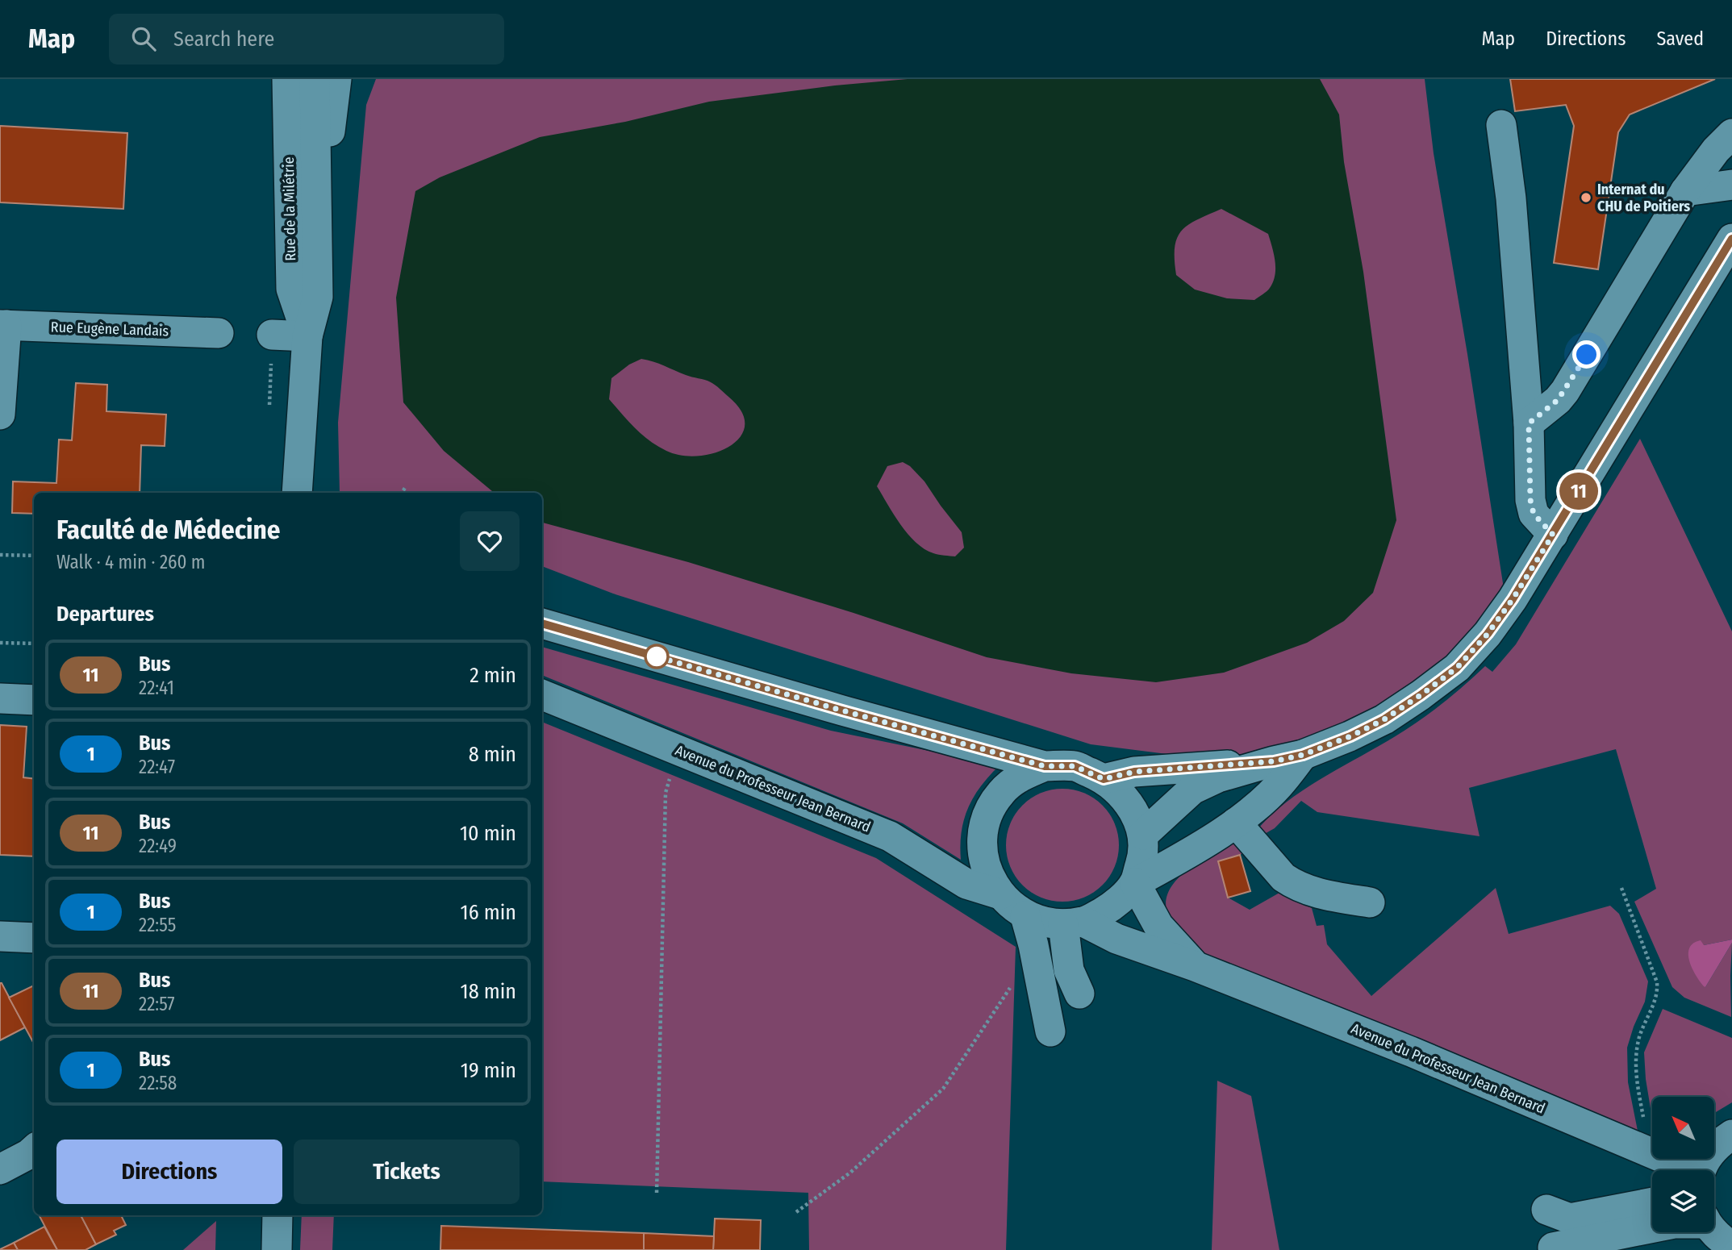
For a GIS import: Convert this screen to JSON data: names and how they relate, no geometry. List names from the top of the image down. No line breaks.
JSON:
{"streets":{"street":["Rue de la Milétrie","Rue Eugène Landais","Avenue du Professeur Jean Bernard"]},"places":["Internat du CHU de Poitiers"],"lines":["bus line 11"],"north":"top left","page":{"header":"Map","search":"Search here","nav":["Map","Directions","Saved"],"on_map":"11","heading":[["Faculté de Médecine","Walk · 4 min · 260 m"],"Departures"],"list":[{"mark":"11","name":"Bus","note":"22:41","value":"2 min"},{"mark":"1","name":"Bus","note":"22:47","value":"8 min"},{"mark":"11","name":"Bus","note":"22:49","value":"10 min"},{"mark":"1","name":"Bus","note":"22:55","value":"16 min"},{"mark":"11","name":"Bus","note":"22:57","value":"18 min"},{"mark":"1","name":"Bus","note":"22:58","value":"19 min"}],"buttons":["Directions","Tickets"]}}
